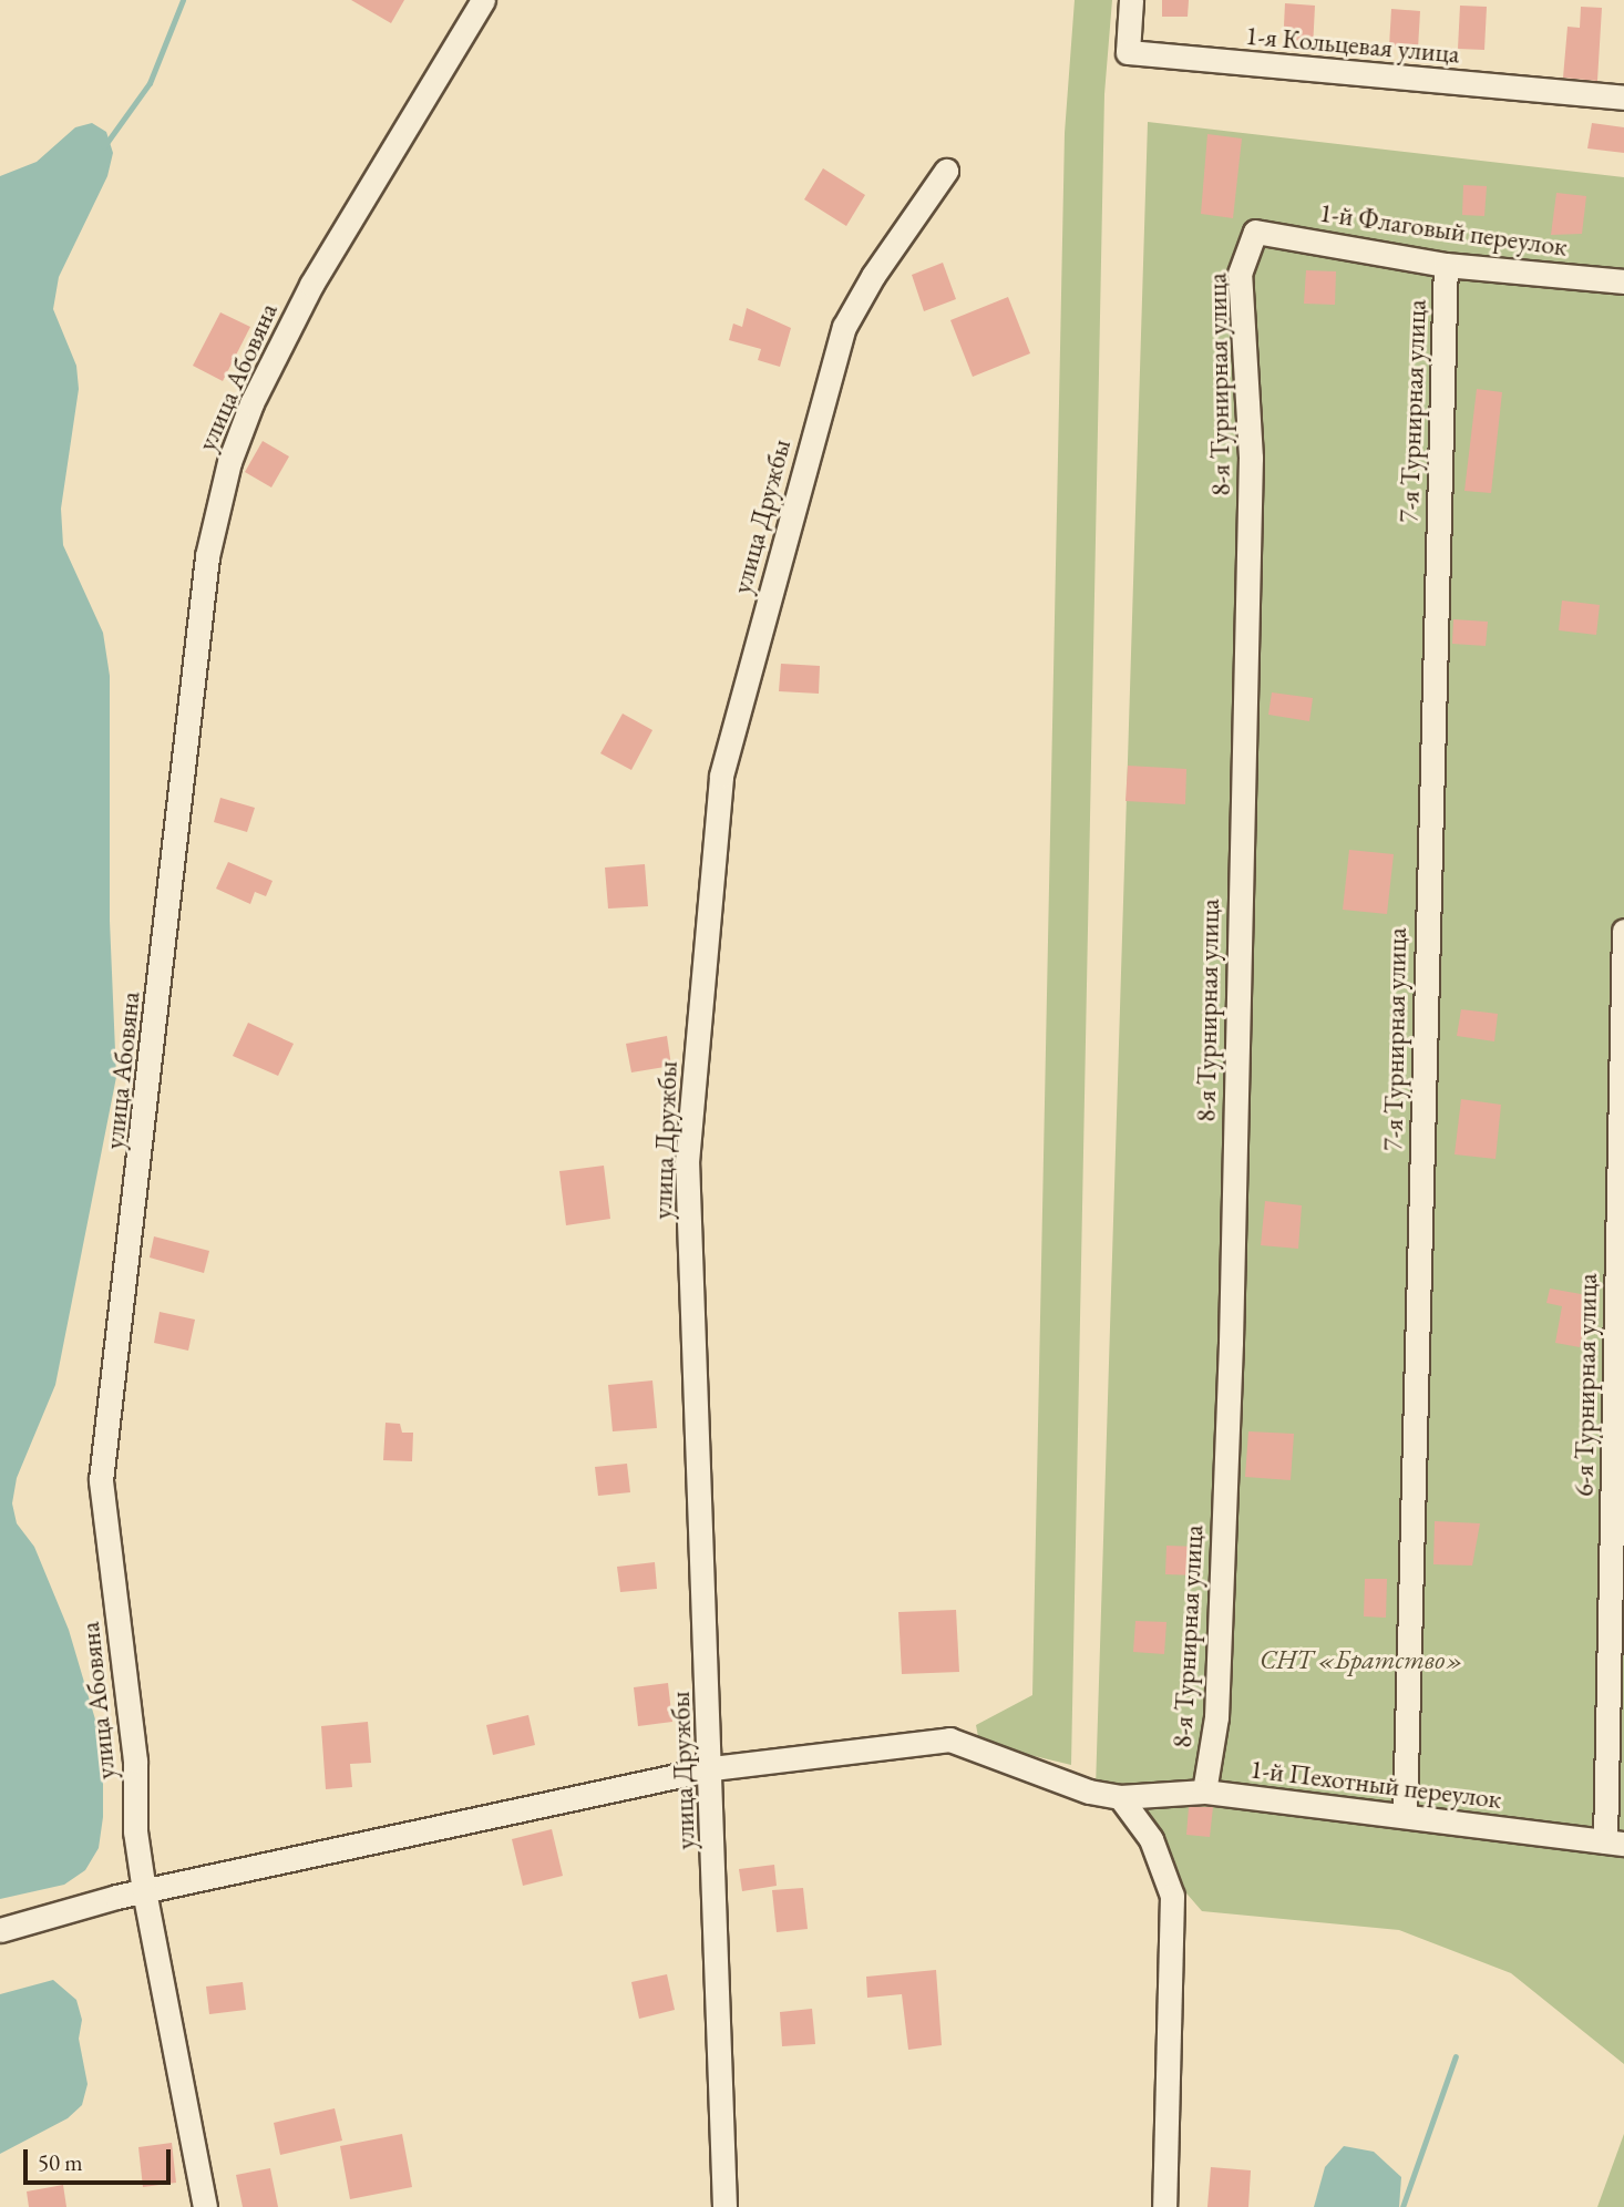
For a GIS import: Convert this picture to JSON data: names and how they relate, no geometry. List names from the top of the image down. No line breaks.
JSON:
{"streets":{"street":["1-я Кольцевая улица","1-й Флаговый переулок","улица Абовяна","8-я Турнирная улица","7-я Турнирная улица","улица Дружбы","6-я Турнирная улица","1-й Пехотный переулок"]},"crossings":[["1-й Флаговый переулок","8-я Турнирная улица"],["1-й Флаговый переулок","7-я Турнирная улица"],["улица Абовяна","1-й Пехотный переулок"],["8-я Турнирная улица","1-й Пехотный переулок"],["7-я Турнирная улица","1-й Пехотный переулок"],["улица Дружбы","1-й Пехотный переулок"],["6-я Турнирная улица","1-й Пехотный переулок"]],"parks":["СНТ «Братство»"],"scale_bar":"50 m"}
